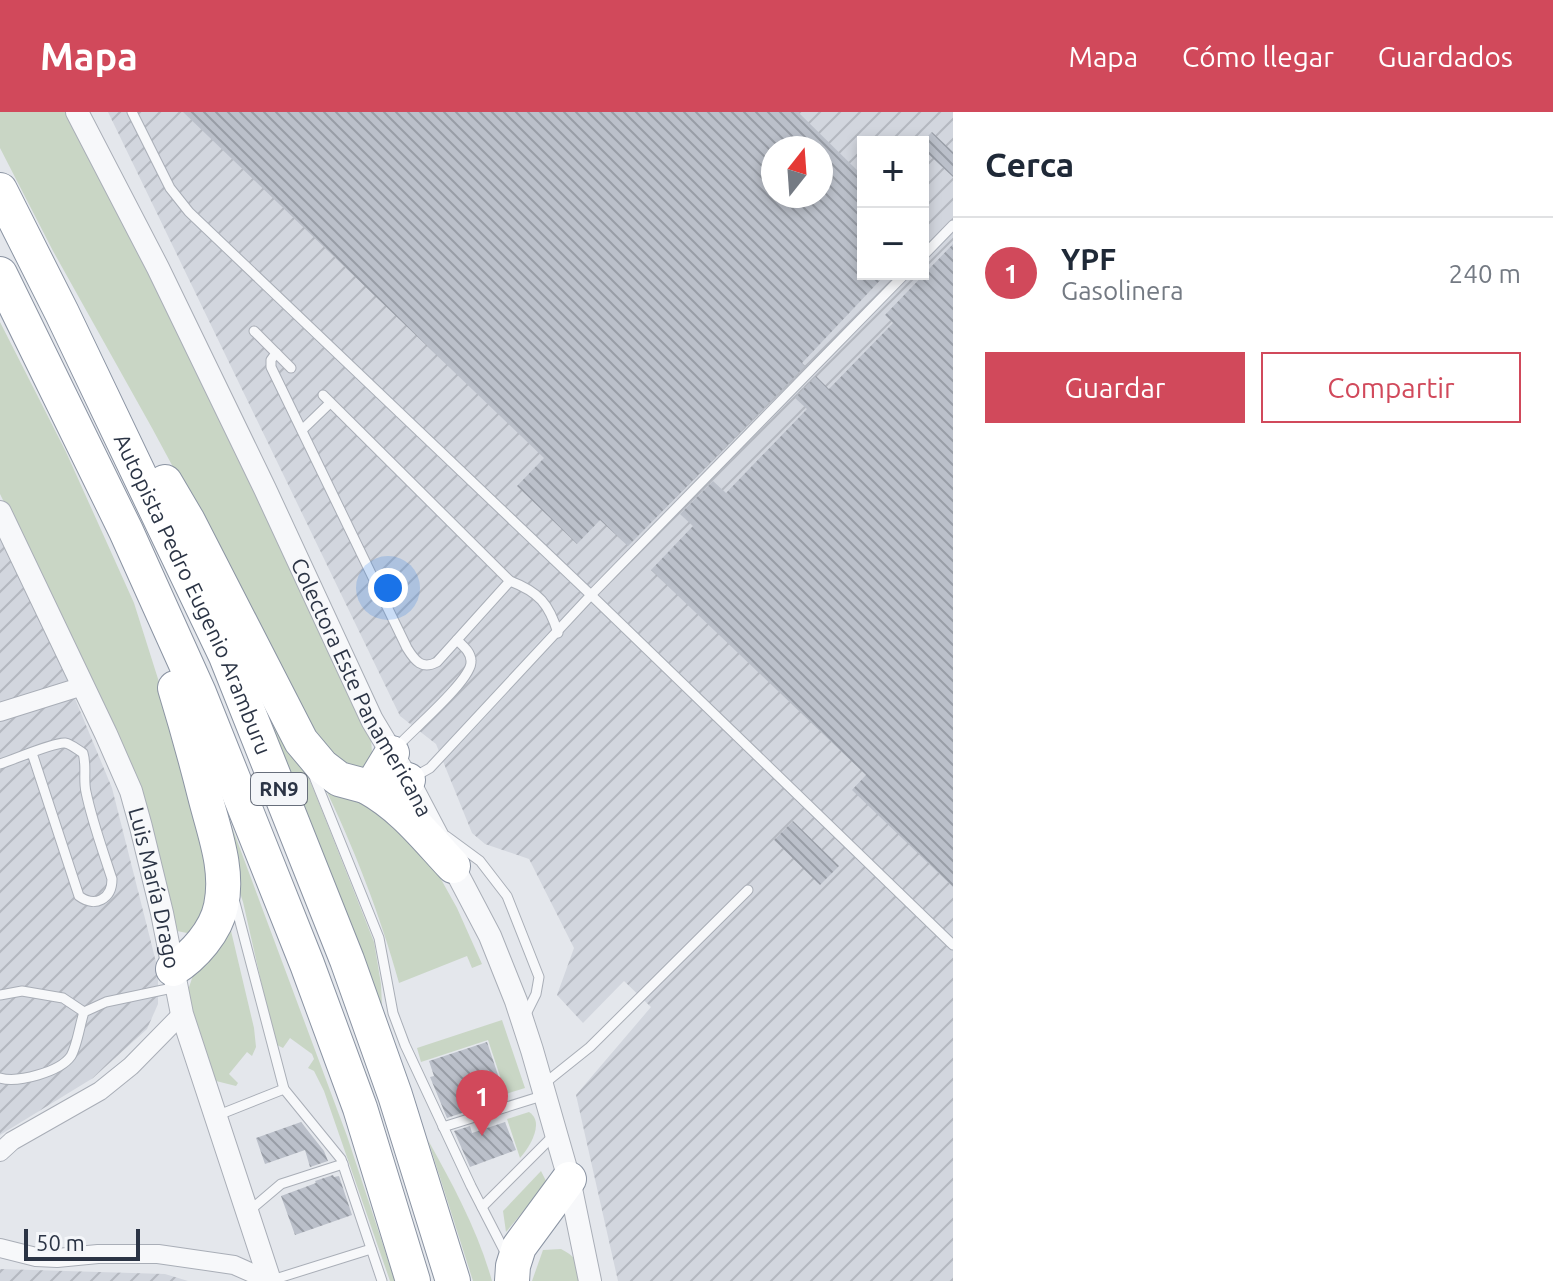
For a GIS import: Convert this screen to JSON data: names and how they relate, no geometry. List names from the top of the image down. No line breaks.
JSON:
{"streets":{"highway":["Autopista Pedro Eugenio Aramburu","RN9"],"street":["Colectora Este Panamericana","Luis María Drago"]},"scale_bar":"50 m","north":"top","page":{"header":"Mapa","nav":["Mapa","Cómo llegar","Guardados"],"heading":"Cerca","map_buttons":["+","−"],"list":[{"mark":"1","name":"YPF","note":"Gasolinera","value":"240 m"}],"buttons":["Guardar","Compartir"],"pins":"1","scale":"50 m"}}
